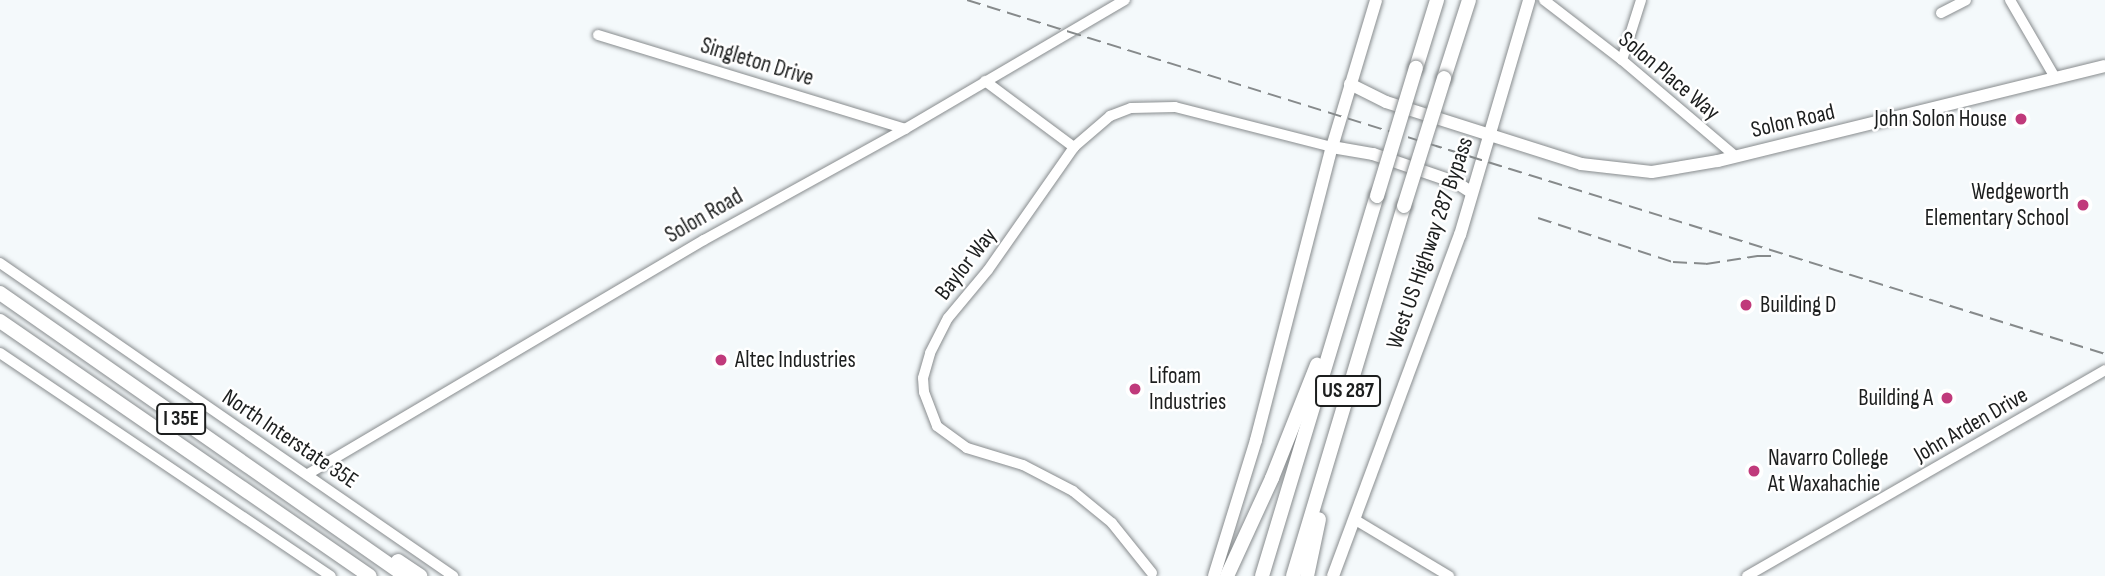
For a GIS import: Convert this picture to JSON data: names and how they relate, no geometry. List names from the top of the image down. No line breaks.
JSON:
{"streets":{"highway":["US 287","I 35E"],"main road":["Solon Road","West US Highway 287 Bypass"],"street":["Singleton Drive","Solon Place Way","Baylor Way","John Arden Drive","North Interstate 35E"]},"crossings":[["Singleton Drive","Solon Road"],["Solon Place Way","Solon Road"],["Solon Road","West US Highway 287 Bypass"],["Solon Road","North Interstate 35E"]],"places":["John Solon House","Wedgeworth Elementary School","Building D","Altec Industries","Lifoam Industries","Building A","Navarro College At Waxahachie"]}
